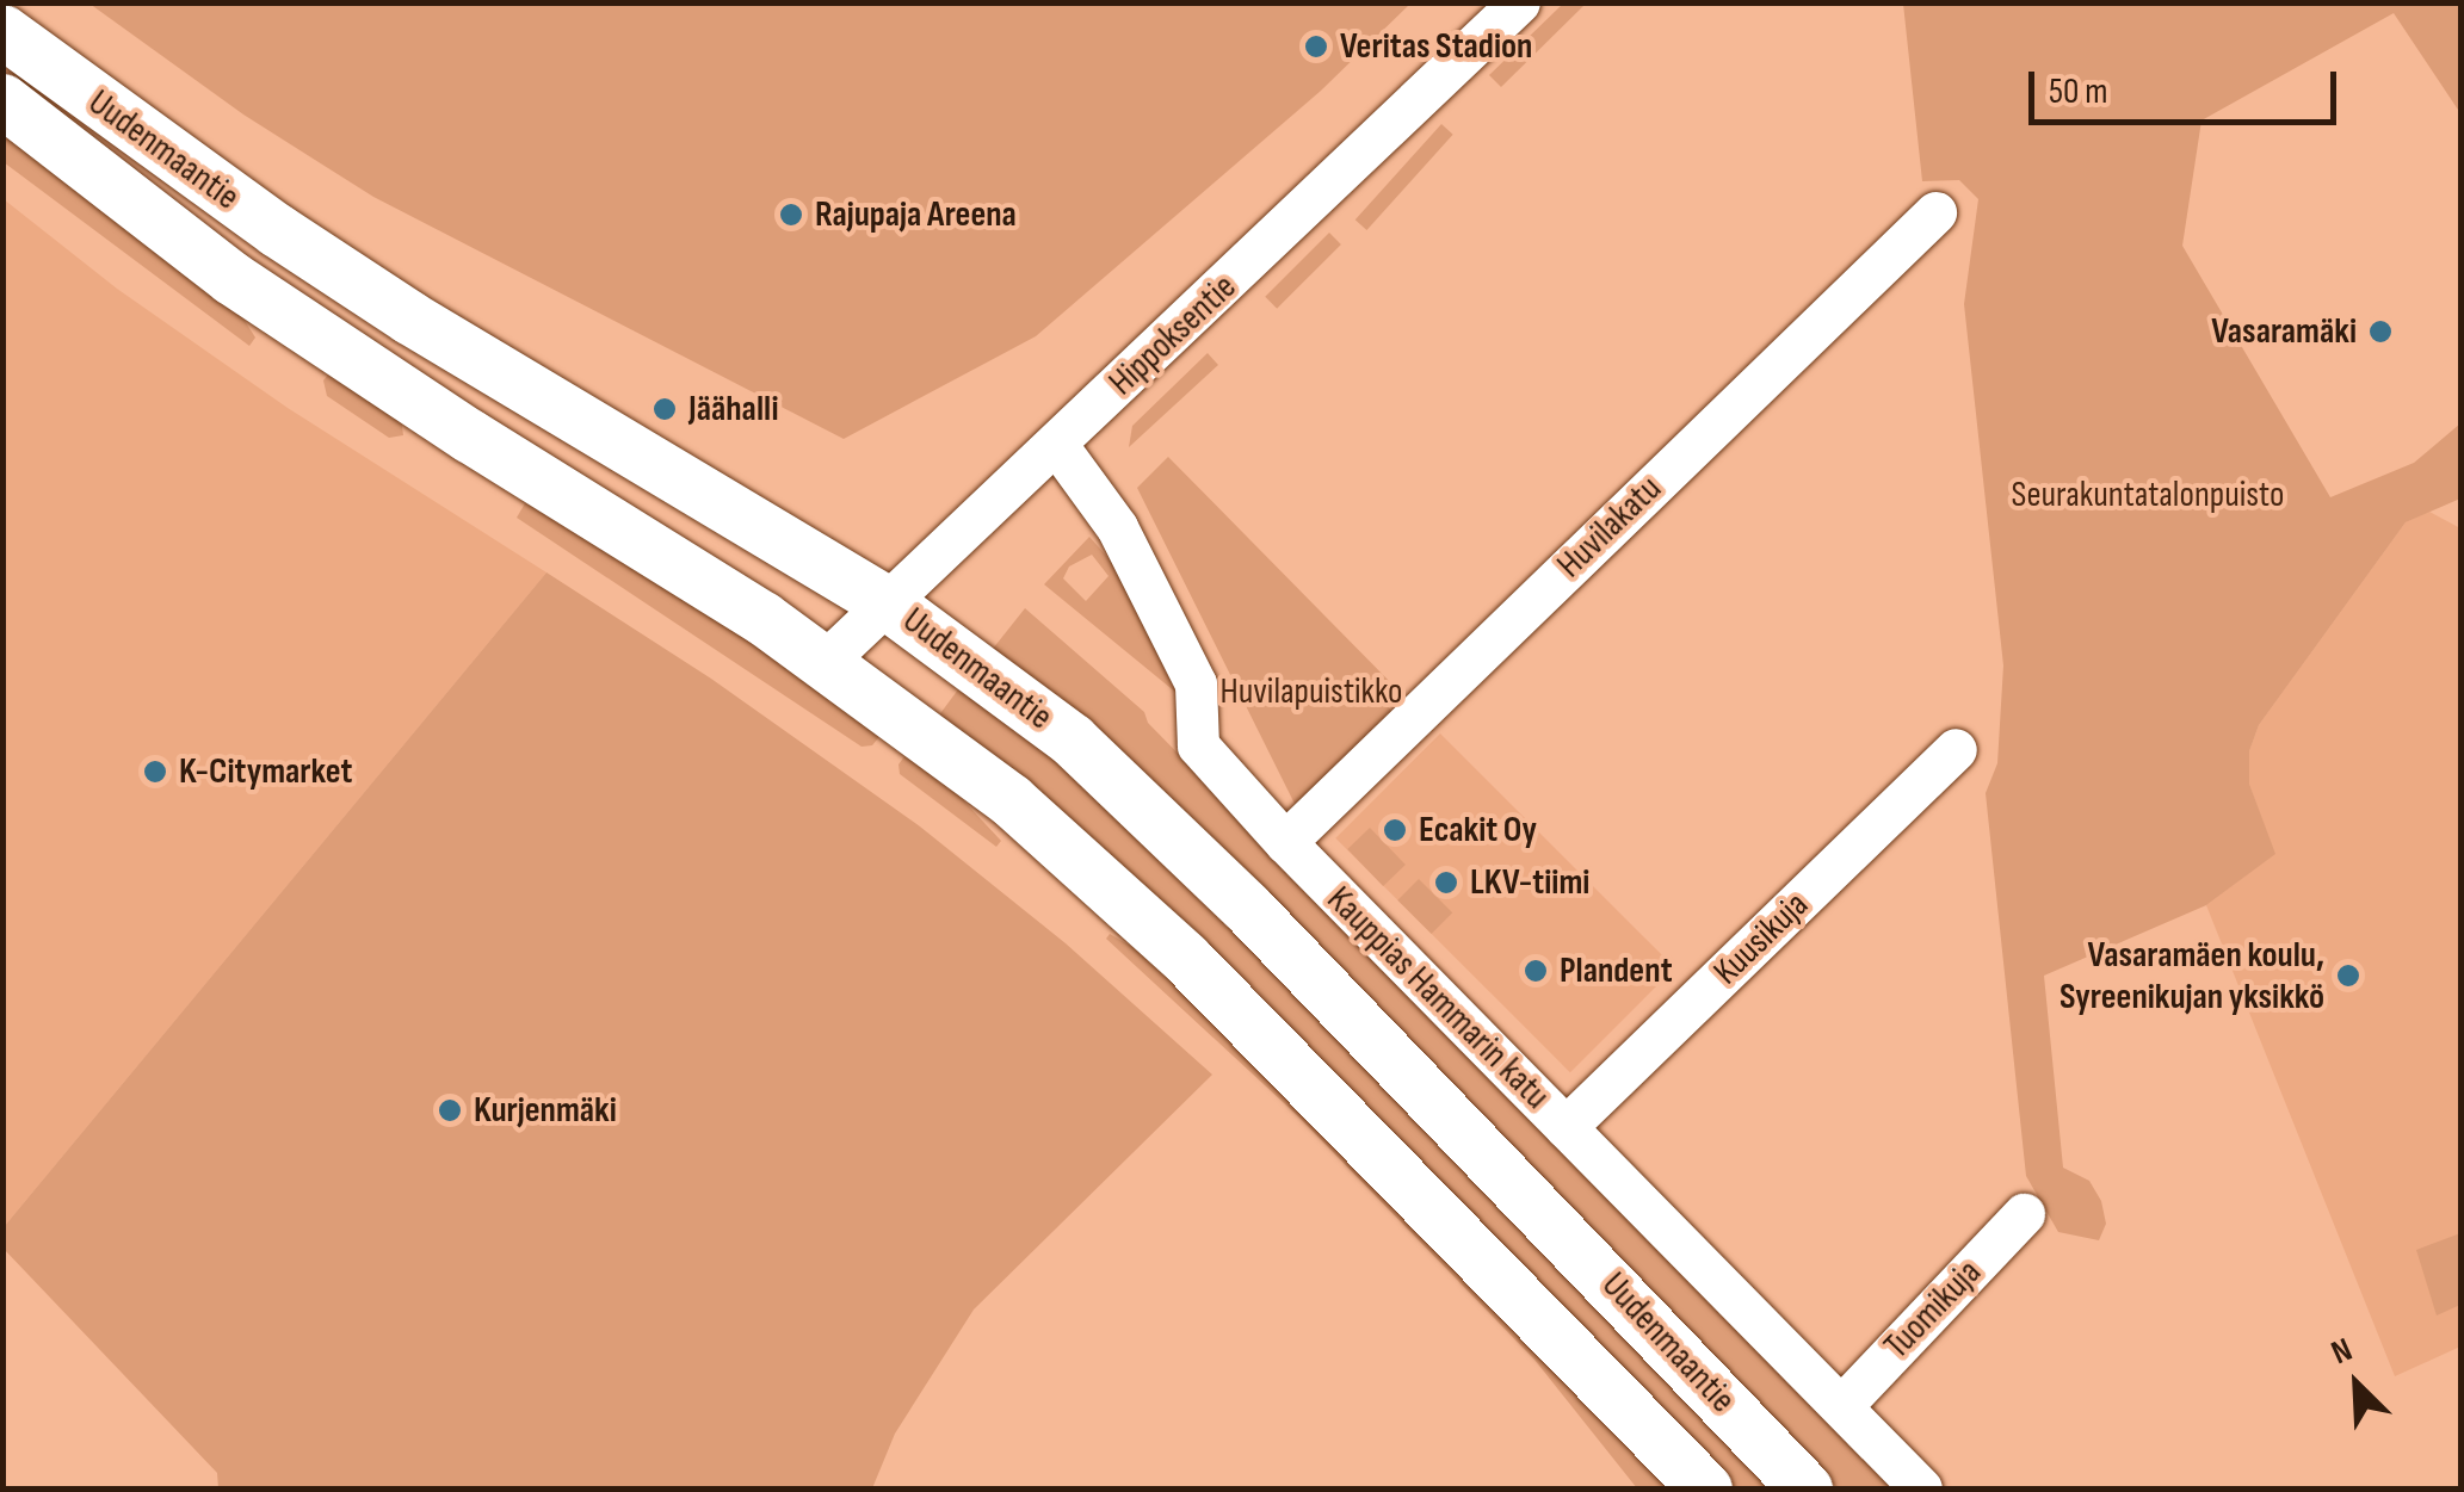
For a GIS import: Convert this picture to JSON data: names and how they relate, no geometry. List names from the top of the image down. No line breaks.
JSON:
{"streets":{"main road":["Uudenmaantie"],"street":["Hippoksentie","Huvilakatu","Kuusikuja","Kauppias Hammarin katu","Tuomikuja"]},"crossings":[["Uudenmaantie","Hippoksentie"],["Hippoksentie","Kauppias Hammarin katu"],["Huvilakatu","Kauppias Hammarin katu"],["Kuusikuja","Kauppias Hammarin katu"],["Kauppias Hammarin katu","Tuomikuja"]],"parks":["Seurakuntatalonpuisto","Huvilapuistikko"],"places":["Veritas Stadion","Rajupaja Areena","Vasaramäki","Jäähalli","K-Citymarket","Ecakit Oy","LKV-tiimi","Plandent","Vasaramäen koulu, Syreenikujan yksikkö","Kurjenmäki"],"scale_bar":"50 m","north":"top left"}
